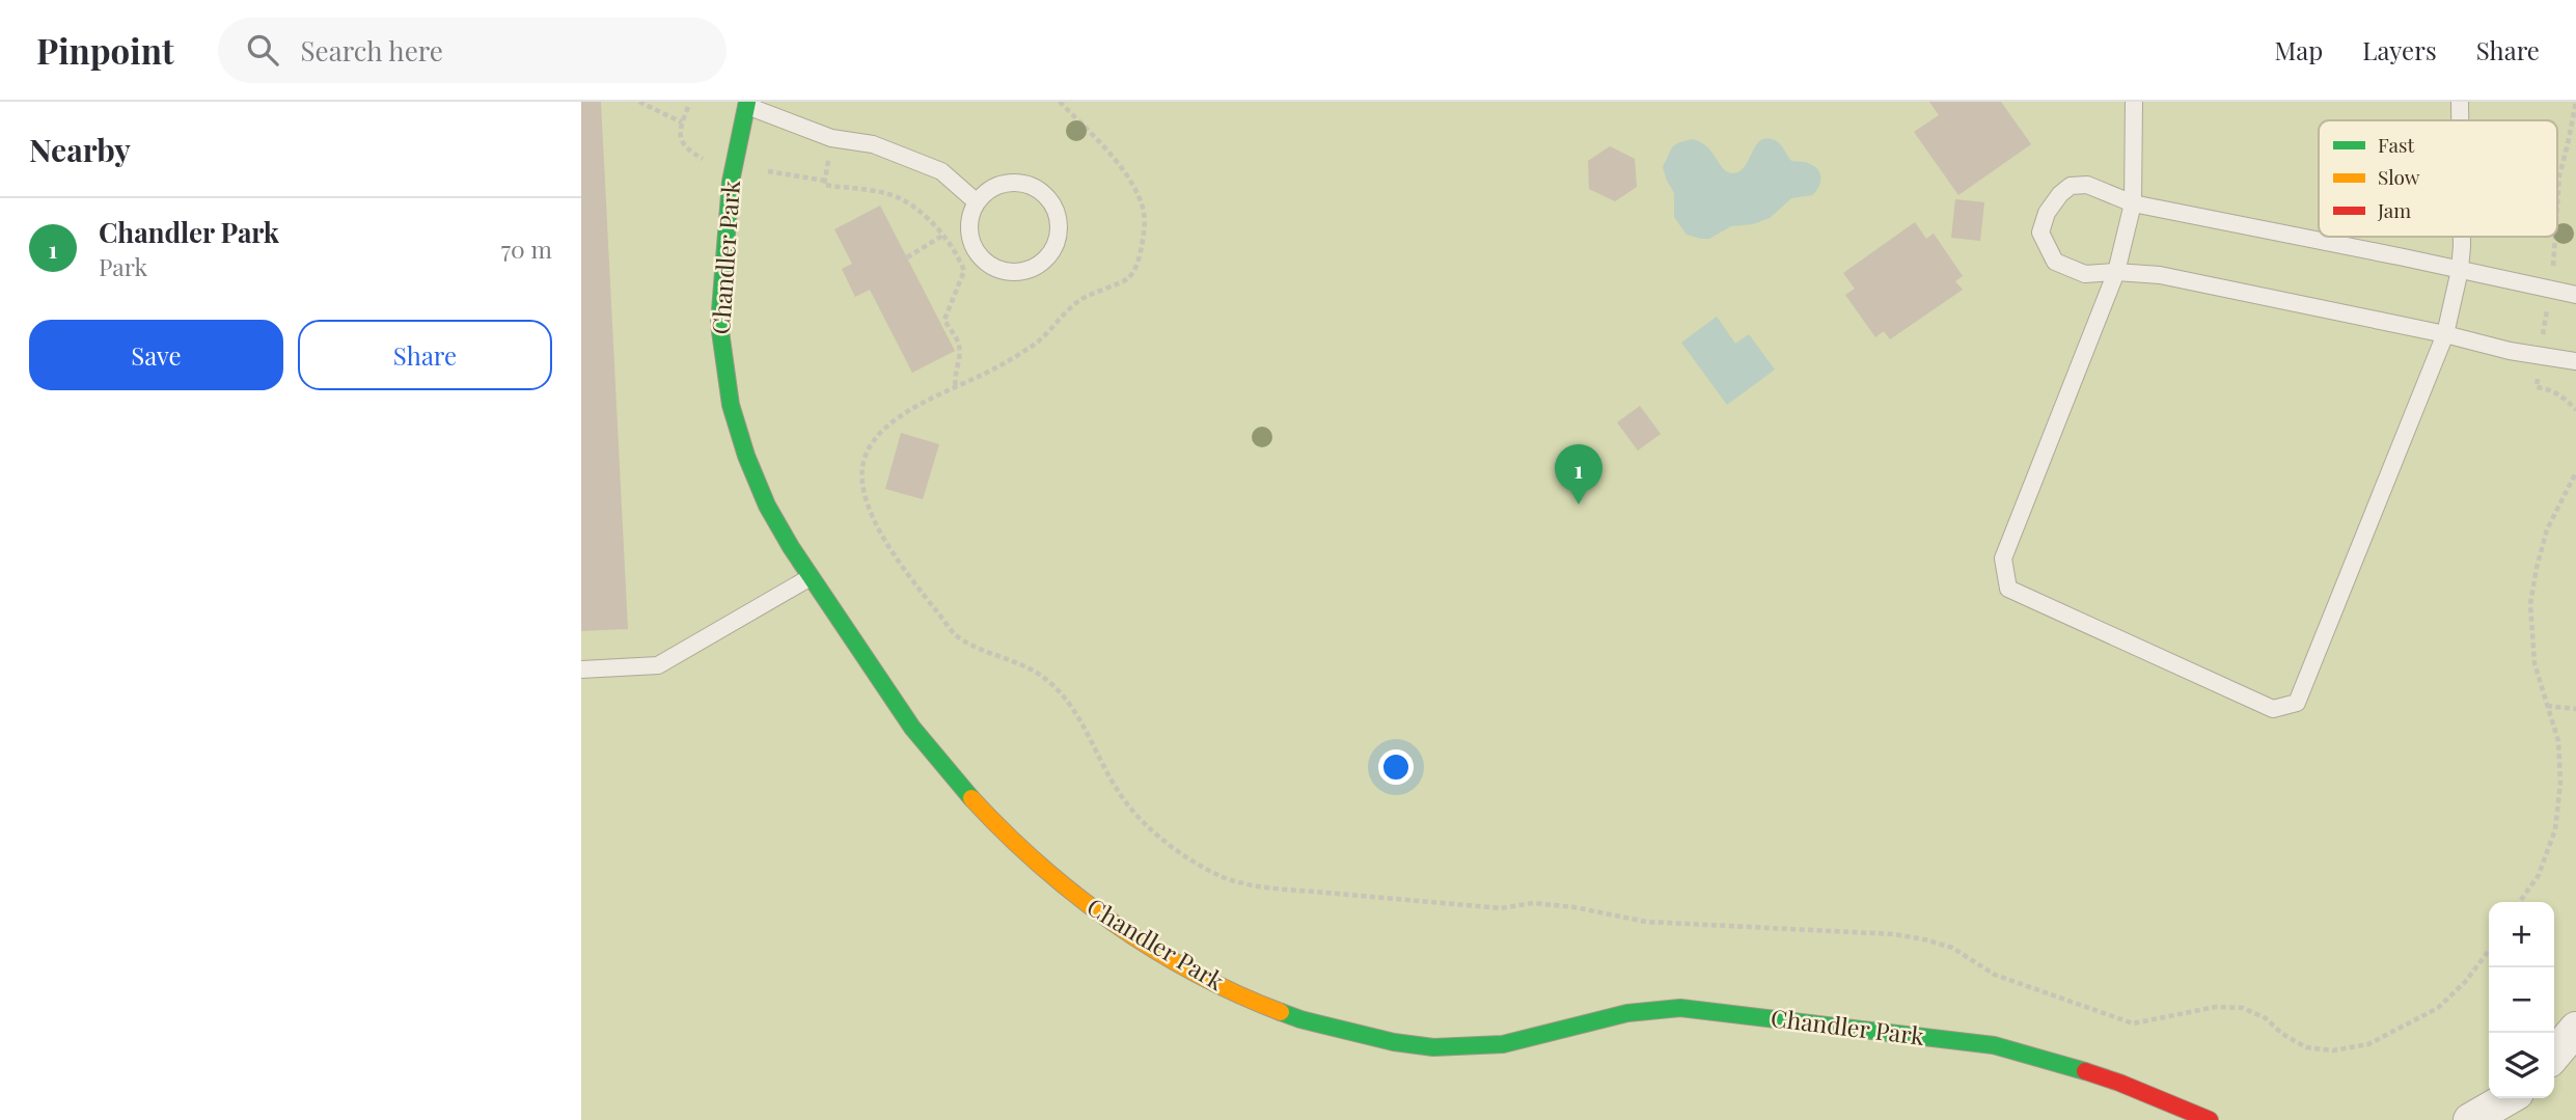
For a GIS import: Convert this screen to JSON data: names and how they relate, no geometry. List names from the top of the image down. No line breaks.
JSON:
{"streets":{"street":["Chandler Park"]},"legend":["Fast","Slow","Jam"],"page":{"header":"Pinpoint","search":"Search here","nav":["Map","Layers","Share"],"heading":"Nearby","list":[{"mark":"1","name":"Chandler Park","note":"Park","value":"70 m"}],"buttons":["Save","Share"],"pins":"1","map_buttons":["+","−"]}}
